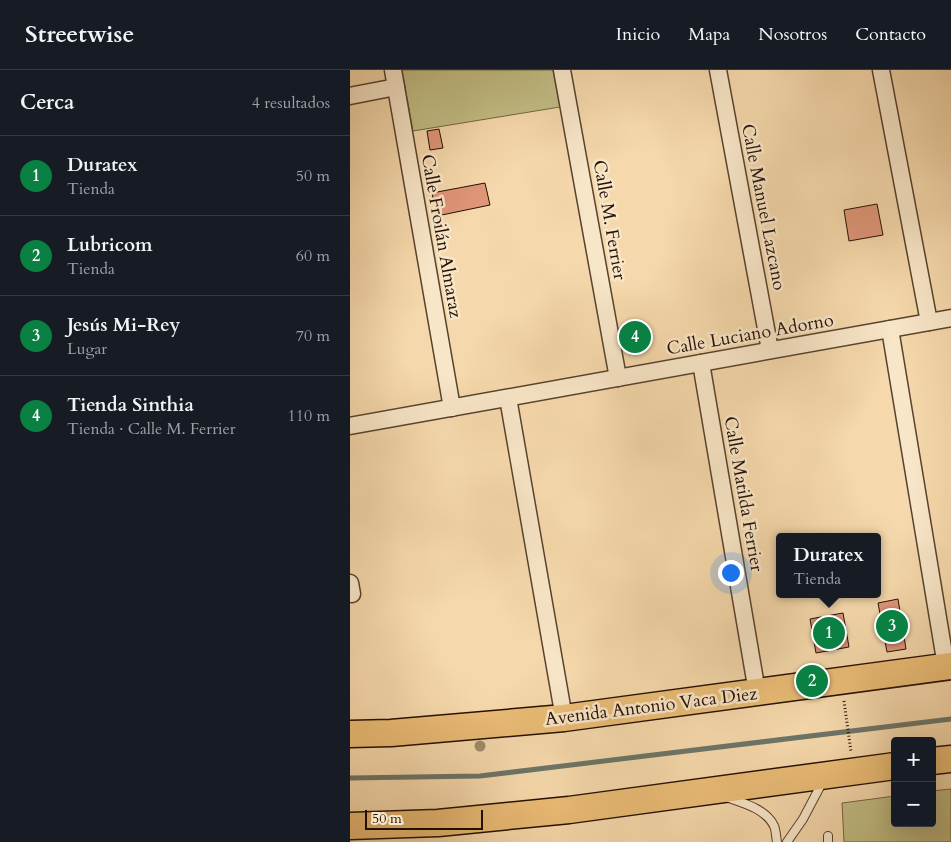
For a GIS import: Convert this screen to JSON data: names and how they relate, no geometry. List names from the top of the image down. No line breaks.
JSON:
{"streets":{"highway":["Avenida Antonio Vaca Diez"],"street":["Calle Manuel Lazcano","Calle M. Ferrier","Calle Froilán Almaraz","Calle Luciano Adorno","Calle Matilda Ferrier"]},"crossings":[["Calle Manuel Lazcano","Calle Luciano Adorno"],["Calle M. Ferrier","Calle Luciano Adorno"],["Calle Froilán Almaraz","Calle Luciano Adorno"],["Calle Luciano Adorno","Calle Matilda Ferrier"],["Calle Matilda Ferrier","Avenida Antonio Vaca Diez"]],"scale_bar":"50 m","page":{"header":"Streetwise","nav":["Inicio","Mapa","Nosotros","Contacto"],"heading":["Cerca","4 resultados"],"list":[{"mark":"1","name":"Duratex","note":"Tienda","value":"50 m"},{"mark":"2","name":"Lubricom","note":"Tienda","value":"60 m"},{"mark":"3","name":"Jesús Mi-Rey","note":"Lugar","value":"70 m"},{"mark":"4","name":"Tienda Sinthia","note":"Tienda · Calle M. Ferrier","value":"110 m"}],"pins":["4","3","1","2"],"popup":["Duratex","Tienda"],"map_buttons":["+","−"],"scale":"50 m"}}
